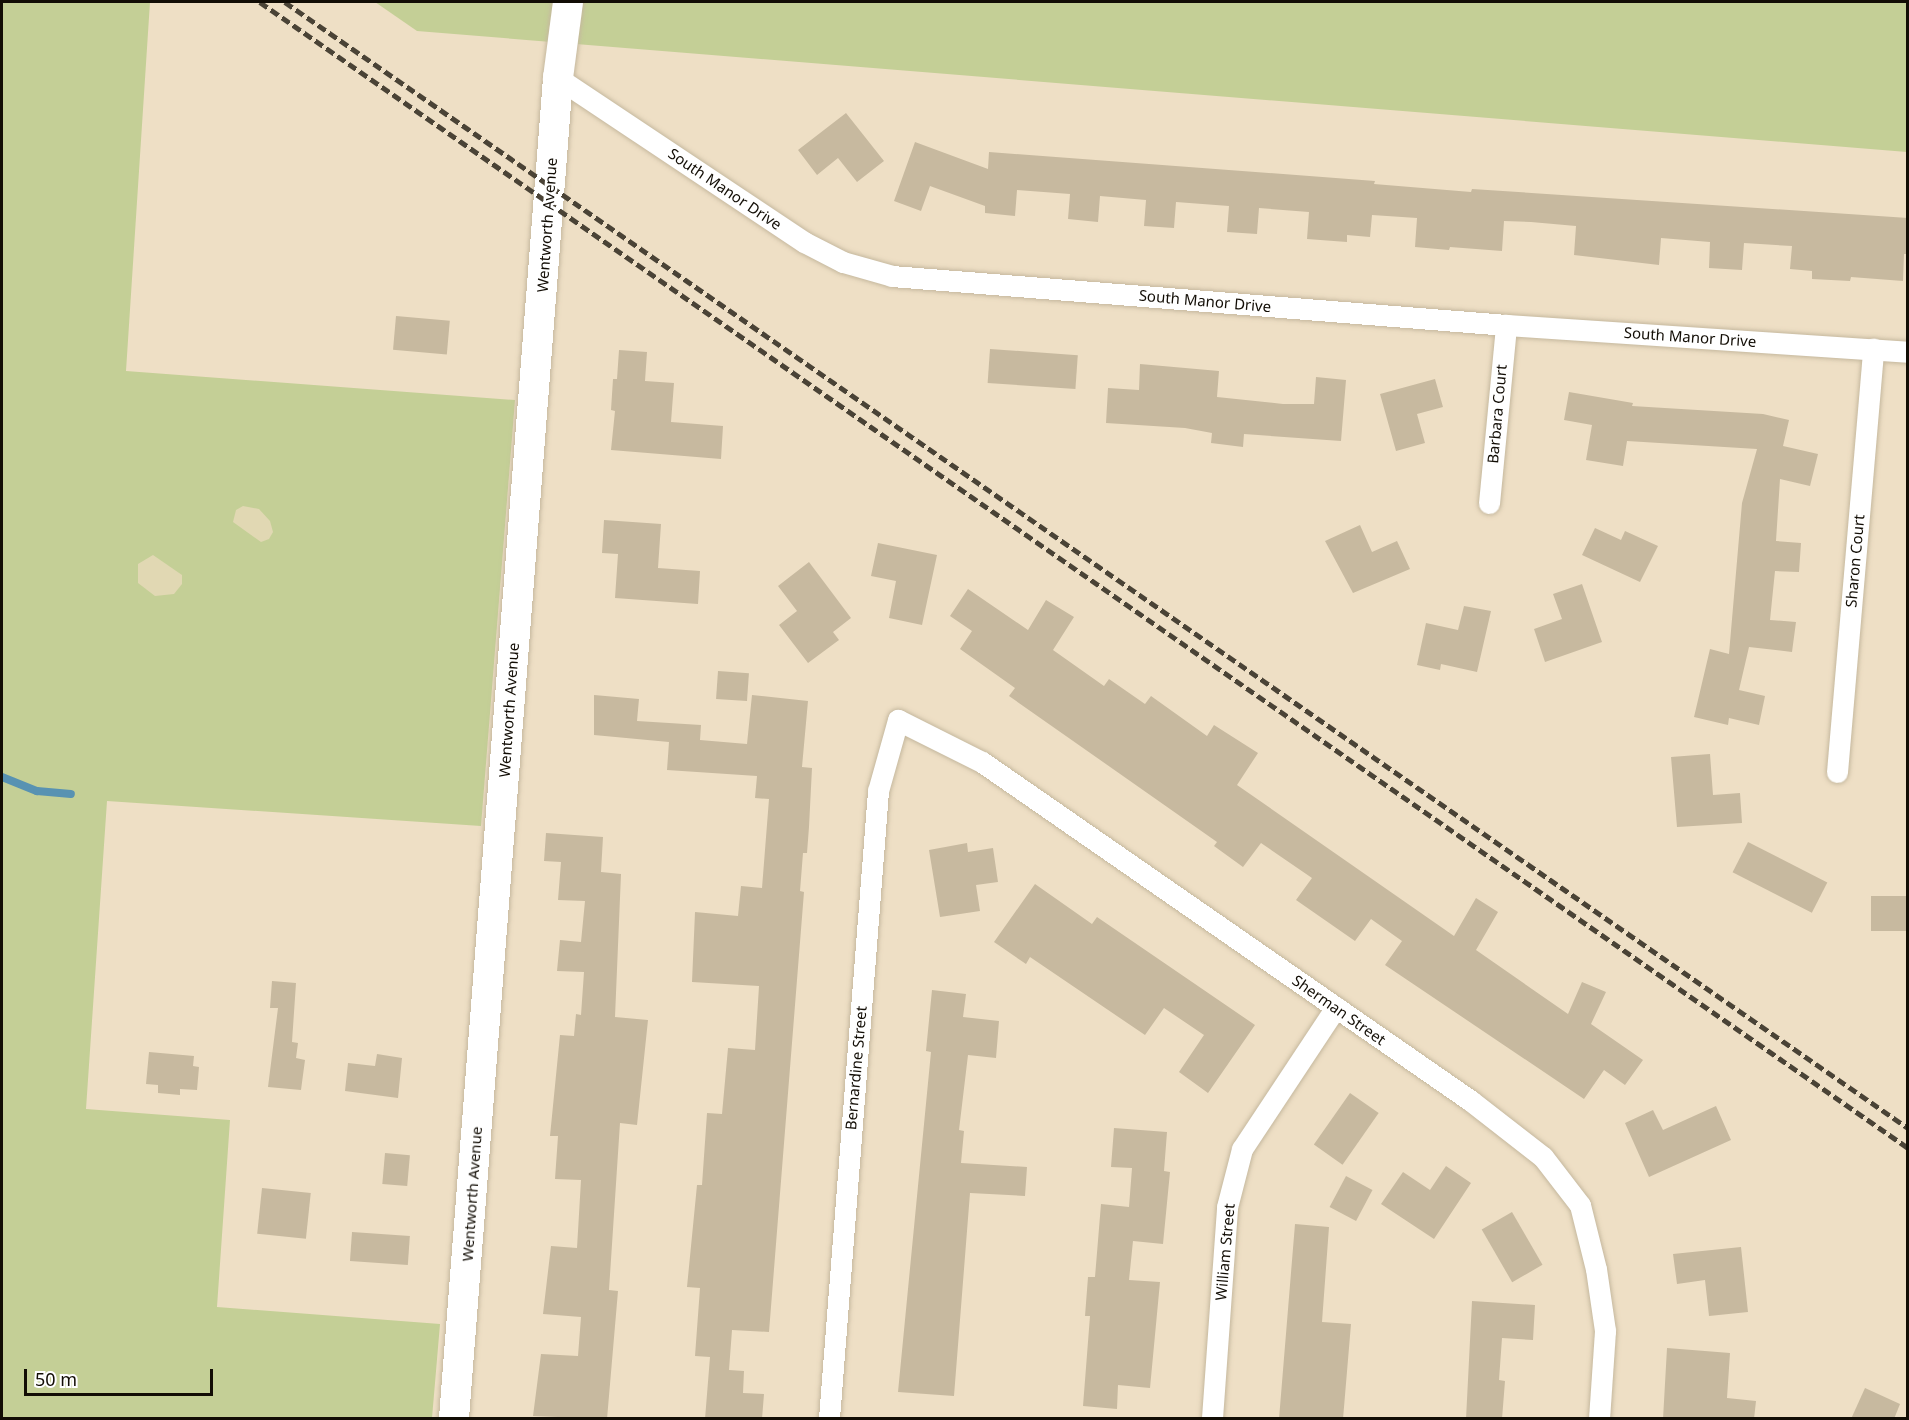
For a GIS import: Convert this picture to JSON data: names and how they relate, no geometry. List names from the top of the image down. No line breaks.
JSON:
{"streets":{"street":["South Manor Drive","Wentworth Avenue","Barbara Court","Sharon Court","Sherman Street","Bernardine Street","William Street"]},"crossings":[["South Manor Drive","Wentworth Avenue"],["South Manor Drive","Barbara Court"],["South Manor Drive","Sharon Court"],["Sherman Street","Bernardine Street"],["Sherman Street","William Street"]],"scale_bar":"50 m"}
